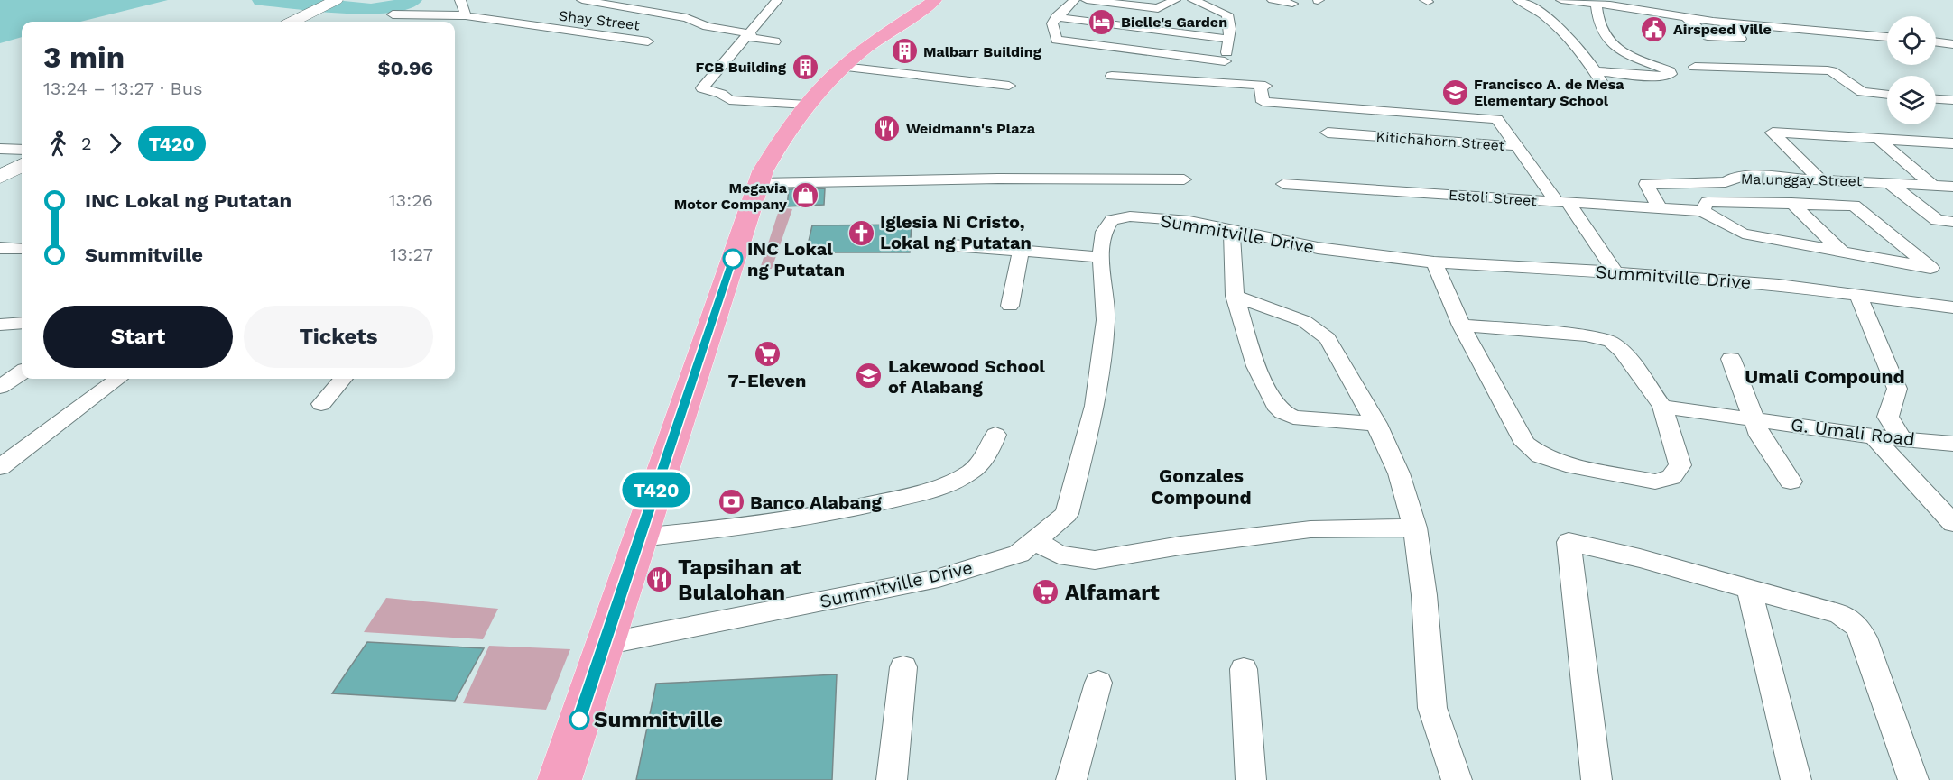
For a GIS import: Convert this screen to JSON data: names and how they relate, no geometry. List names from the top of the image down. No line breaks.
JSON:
{"streets":{"street":["Shay Street","Kitichahorn Street","Malunggay Street","Estoli Street","Summitville Drive","G. Umali Road"]},"crossings":[["Kitichahorn Street","Estoli Street"],["Kitichahorn Street","Summitville Drive"],["Malunggay Street","Estoli Street"]],"districts":["Umali Compound","Gonzales Compound"],"places":{"hotel":["Bielle's Garden"],"public building":["Airspeed Ville"],"building":["Malbarr Building","FCB Building"],"school or university":["Francisco A. de Mesa Elementary School","Lakewood School of Alabang"],"restaurant":["Weidmann's Plaza","Tapsihan at Bulalohan"],"shop":["Megavia Motor Company"],"church":["Iglesia Ni Cristo, Lokal ng Putatan"],"other":["INC Lokal ng Putatan","Summitville"],"supermarket":["7-Eleven","Alfamart"],"bank":["Banco Alabang"]},"lines":["bus line T420"],"page":{"on_map":"T420","heading":["3 min","13:24 – 13:27 · Bus","$0.96"],"legs":["2","T420"],"list":[{"name":"INC Lokal ng Putatan","value":"13:26"},{"name":"Summitville","value":"13:27"}],"buttons":["Start","Tickets"]}}
